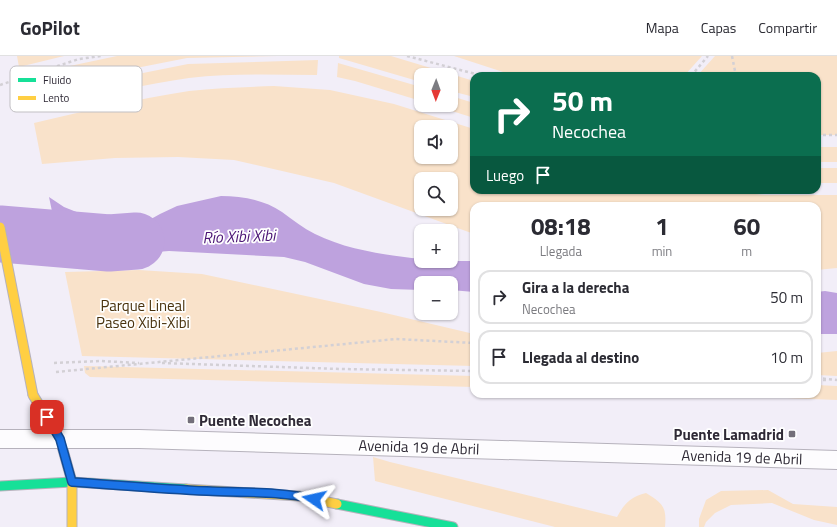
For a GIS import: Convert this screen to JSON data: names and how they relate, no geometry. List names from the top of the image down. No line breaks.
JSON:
{"streets":{"lane":["Avenida 19 de Abril"]},"water":["Río Xibi Xibi"],"parks":["Parque Lineal Paseo Xibi-Xibi"],"places":{"transit":["Puente Necochea","Puente Lamadrid"]},"legend":["Fluido","Lento"],"north":"bottom","page":{"header":"GoPilot","nav":["Mapa","Capas","Compartir"],"map_buttons":["+","−"],"turn":["50 m","Necochea"],"then":"Luego","eta":["08:18","Llegada","1","min","60","m"],"list":[{"name":"Gira a la derecha","note":"Necochea","value":"50 m"},{"name":"Llegada al destino","value":"10 m"}]}}
